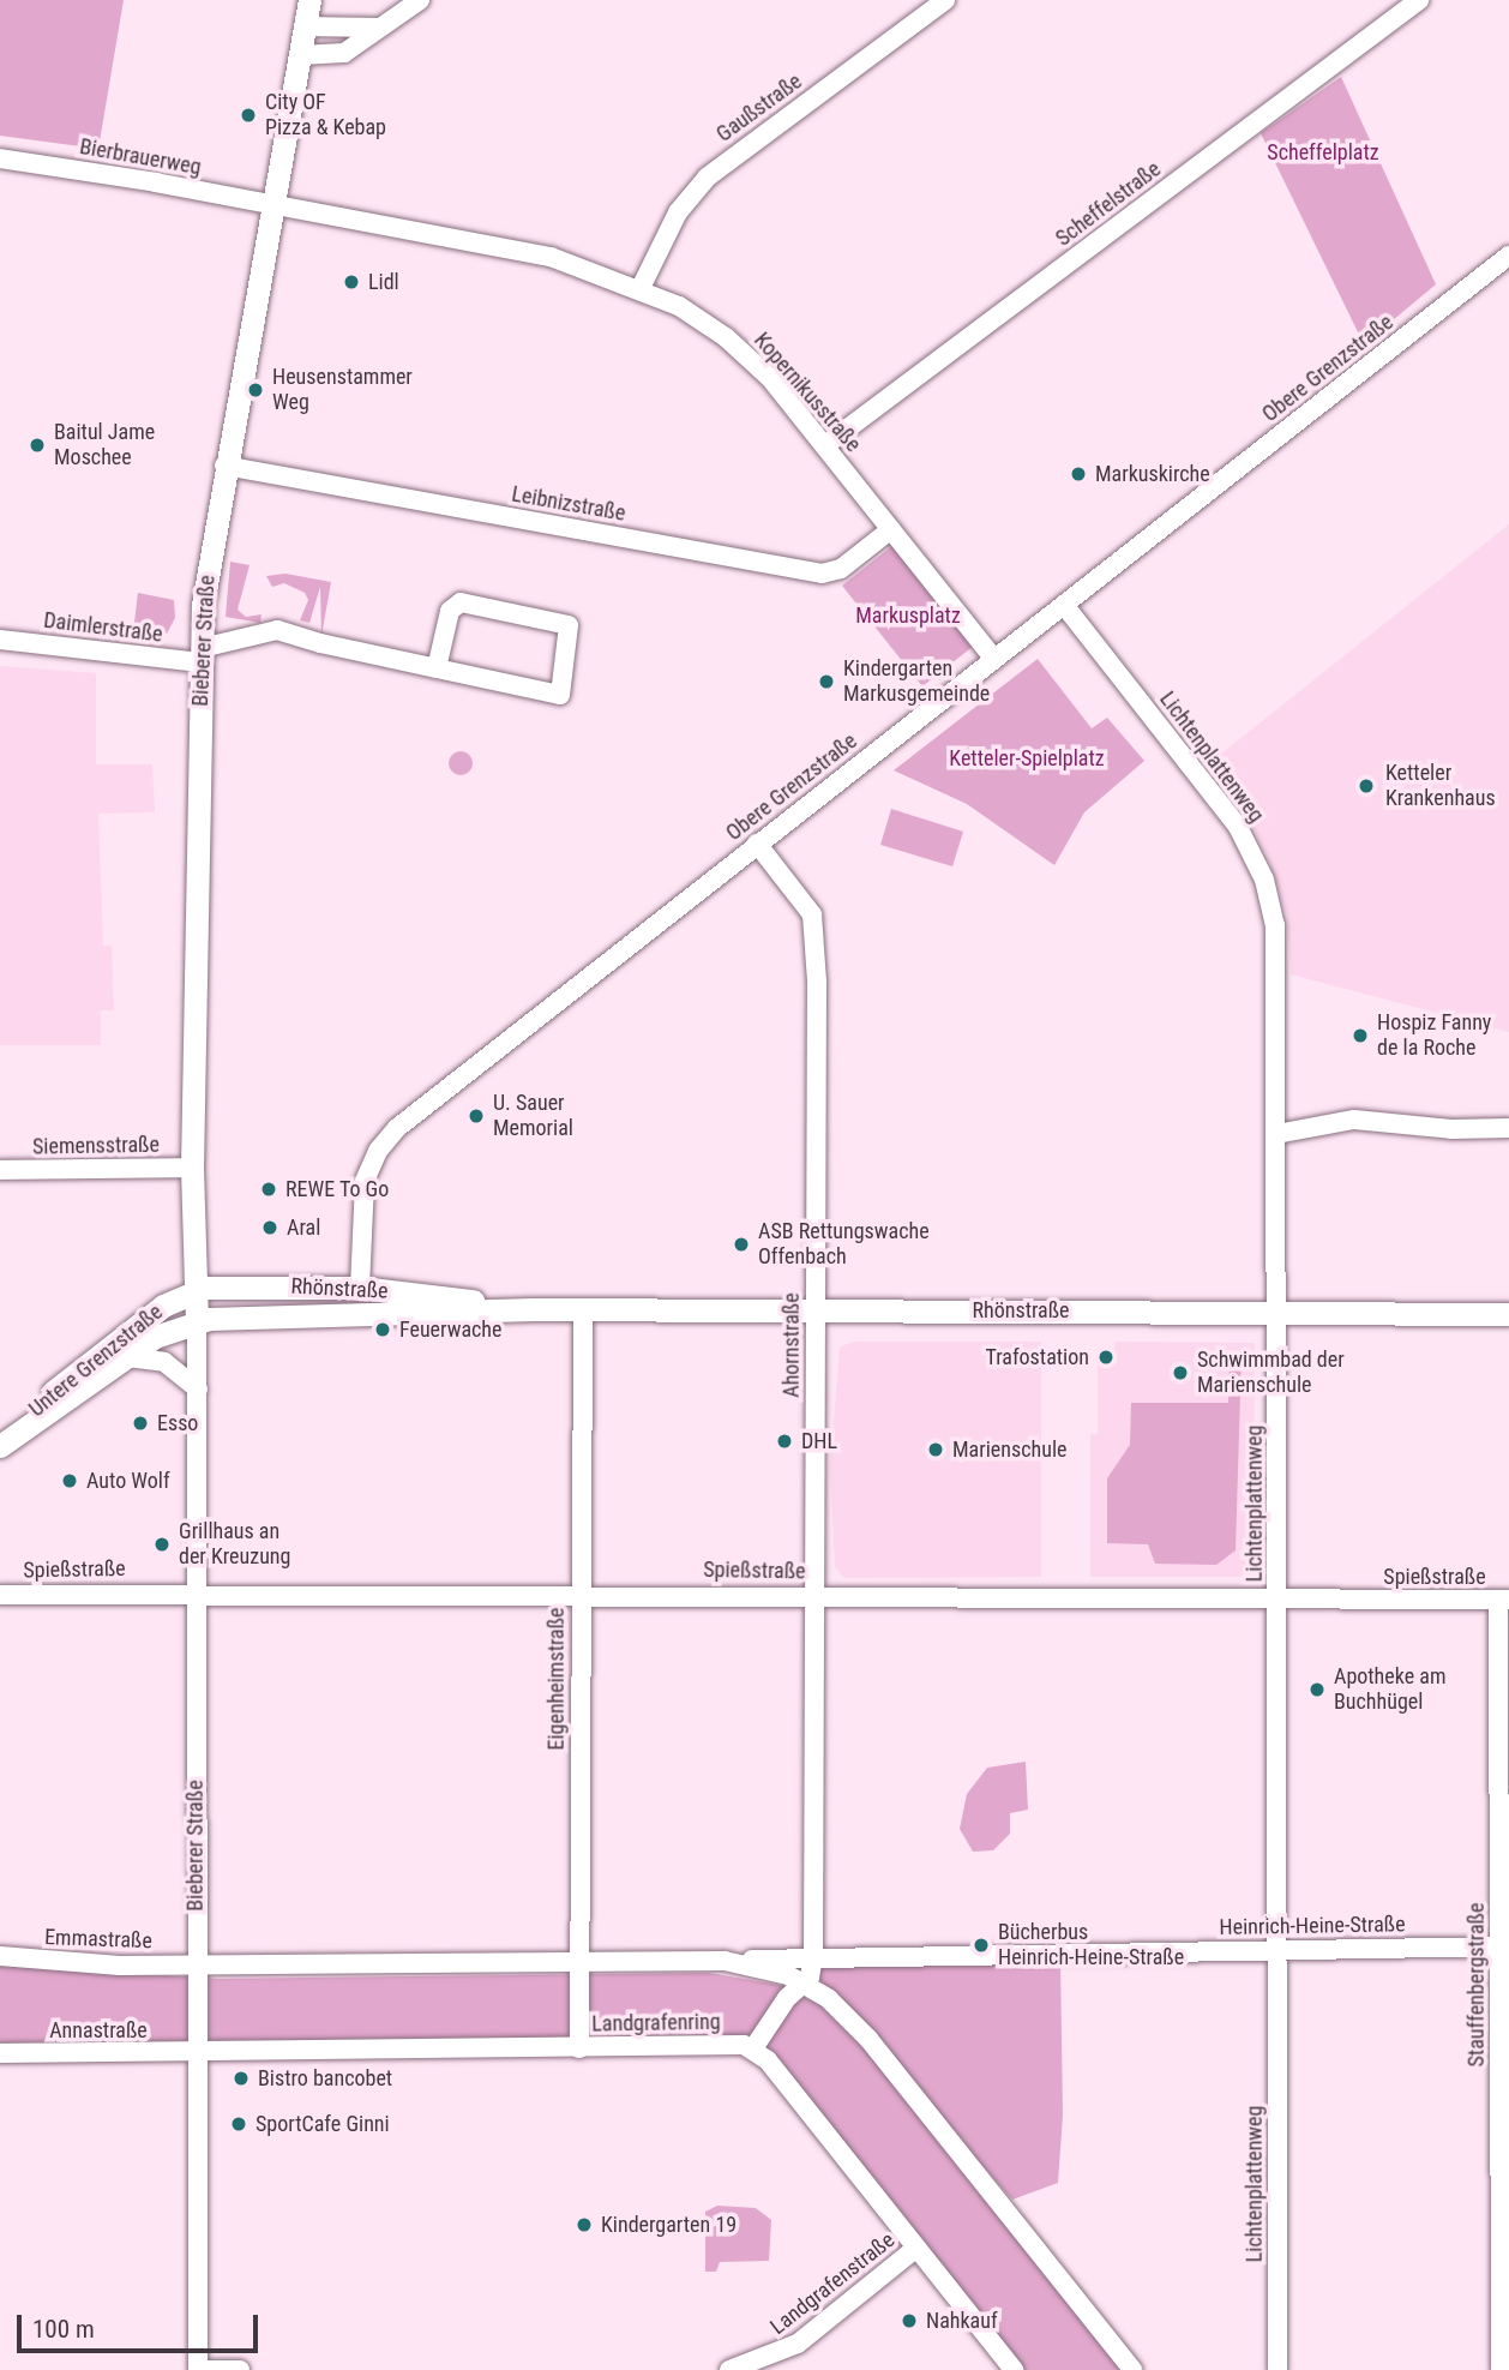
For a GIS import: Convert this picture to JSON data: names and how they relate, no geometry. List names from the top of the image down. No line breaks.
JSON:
{"streets":{"main road":["Bieberer Straße","Rhönstraße","Untere Grenzstraße"],"street":["Gaußstraße","Bierbrauerweg","Scheffelstraße","Obere Grenzstraße","Kopernikusstraße","Leibnizstraße","Daimlerstraße","Lichtenplattenweg","Siemensstraße","Ahornstraße","Spießstraße","Eigenheimstraße","Heinrich-Heine-Straße","Emmastraße","Stauffenbergstraße","Landgrafenring","Annastraße","Landgrafenstraße"]},"crossings":[["Gaußstraße","Kopernikusstraße"],["Bierbrauerweg","Kopernikusstraße"],["Bierbrauerweg","Bieberer Straße"],["Scheffelstraße","Kopernikusstraße"],["Obere Grenzstraße","Kopernikusstraße"],["Obere Grenzstraße","Lichtenplattenweg"],["Obere Grenzstraße","Rhönstraße"],["Obere Grenzstraße","Ahornstraße"],["Kopernikusstraße","Leibnizstraße"],["Kopernikusstraße","Bieberer Straße"],["Leibnizstraße","Bieberer Straße"],["Daimlerstraße","Bieberer Straße"],["Bieberer Straße","Siemensstraße"],["Bieberer Straße","Rhönstraße"],["Bieberer Straße","Untere Grenzstraße"],["Bieberer Straße","Spießstraße"],["Bieberer Straße","Emmastraße"],["Bieberer Straße","Landgrafenring"],["Bieberer Straße","Annastraße"],["Lichtenplattenweg","Rhönstraße"],["Lichtenplattenweg","Spießstraße"],["Lichtenplattenweg","Heinrich-Heine-Straße"],["Rhönstraße","Ahornstraße"],["Rhönstraße","Untere Grenzstraße"],["Rhönstraße","Eigenheimstraße"],["Ahornstraße","Spießstraße"],["Ahornstraße","Heinrich-Heine-Straße"],["Ahornstraße","Landgrafenring"],["Spießstraße","Eigenheimstraße"],["Spießstraße","Stauffenbergstraße"],["Eigenheimstraße","Landgrafenring"],["Heinrich-Heine-Straße","Stauffenbergstraße"],["Landgrafenring","Annastraße"]],"parks":["Scheffelplatz","Markusplatz","Ketteler-Spielplatz"],"places":["City OF Pizza & Kebap","Lidl","Heusenstammer Weg","Baitul Jame Moschee","Markuskirche","Kindergarten Markusgemeinde","Ketteler Krankenhaus","Hospiz Fanny de la Roche","U. Sauer Memorial","REWE To Go","Aral","ASB Rettungswache Offenbach","Feuerwache","Trafostation","Schwimmbad der Marienschule","Esso","DHL","Marienschule","Auto Wolf","Grillhaus an der Kreuzung","Apotheke am Buchhügel","Bücherbus Heinrich-Heine-Straße","Bistro bancobet","SportCafe Ginni","Kindergarten 19","Nahkauf"],"scale_bar":"100 m"}
